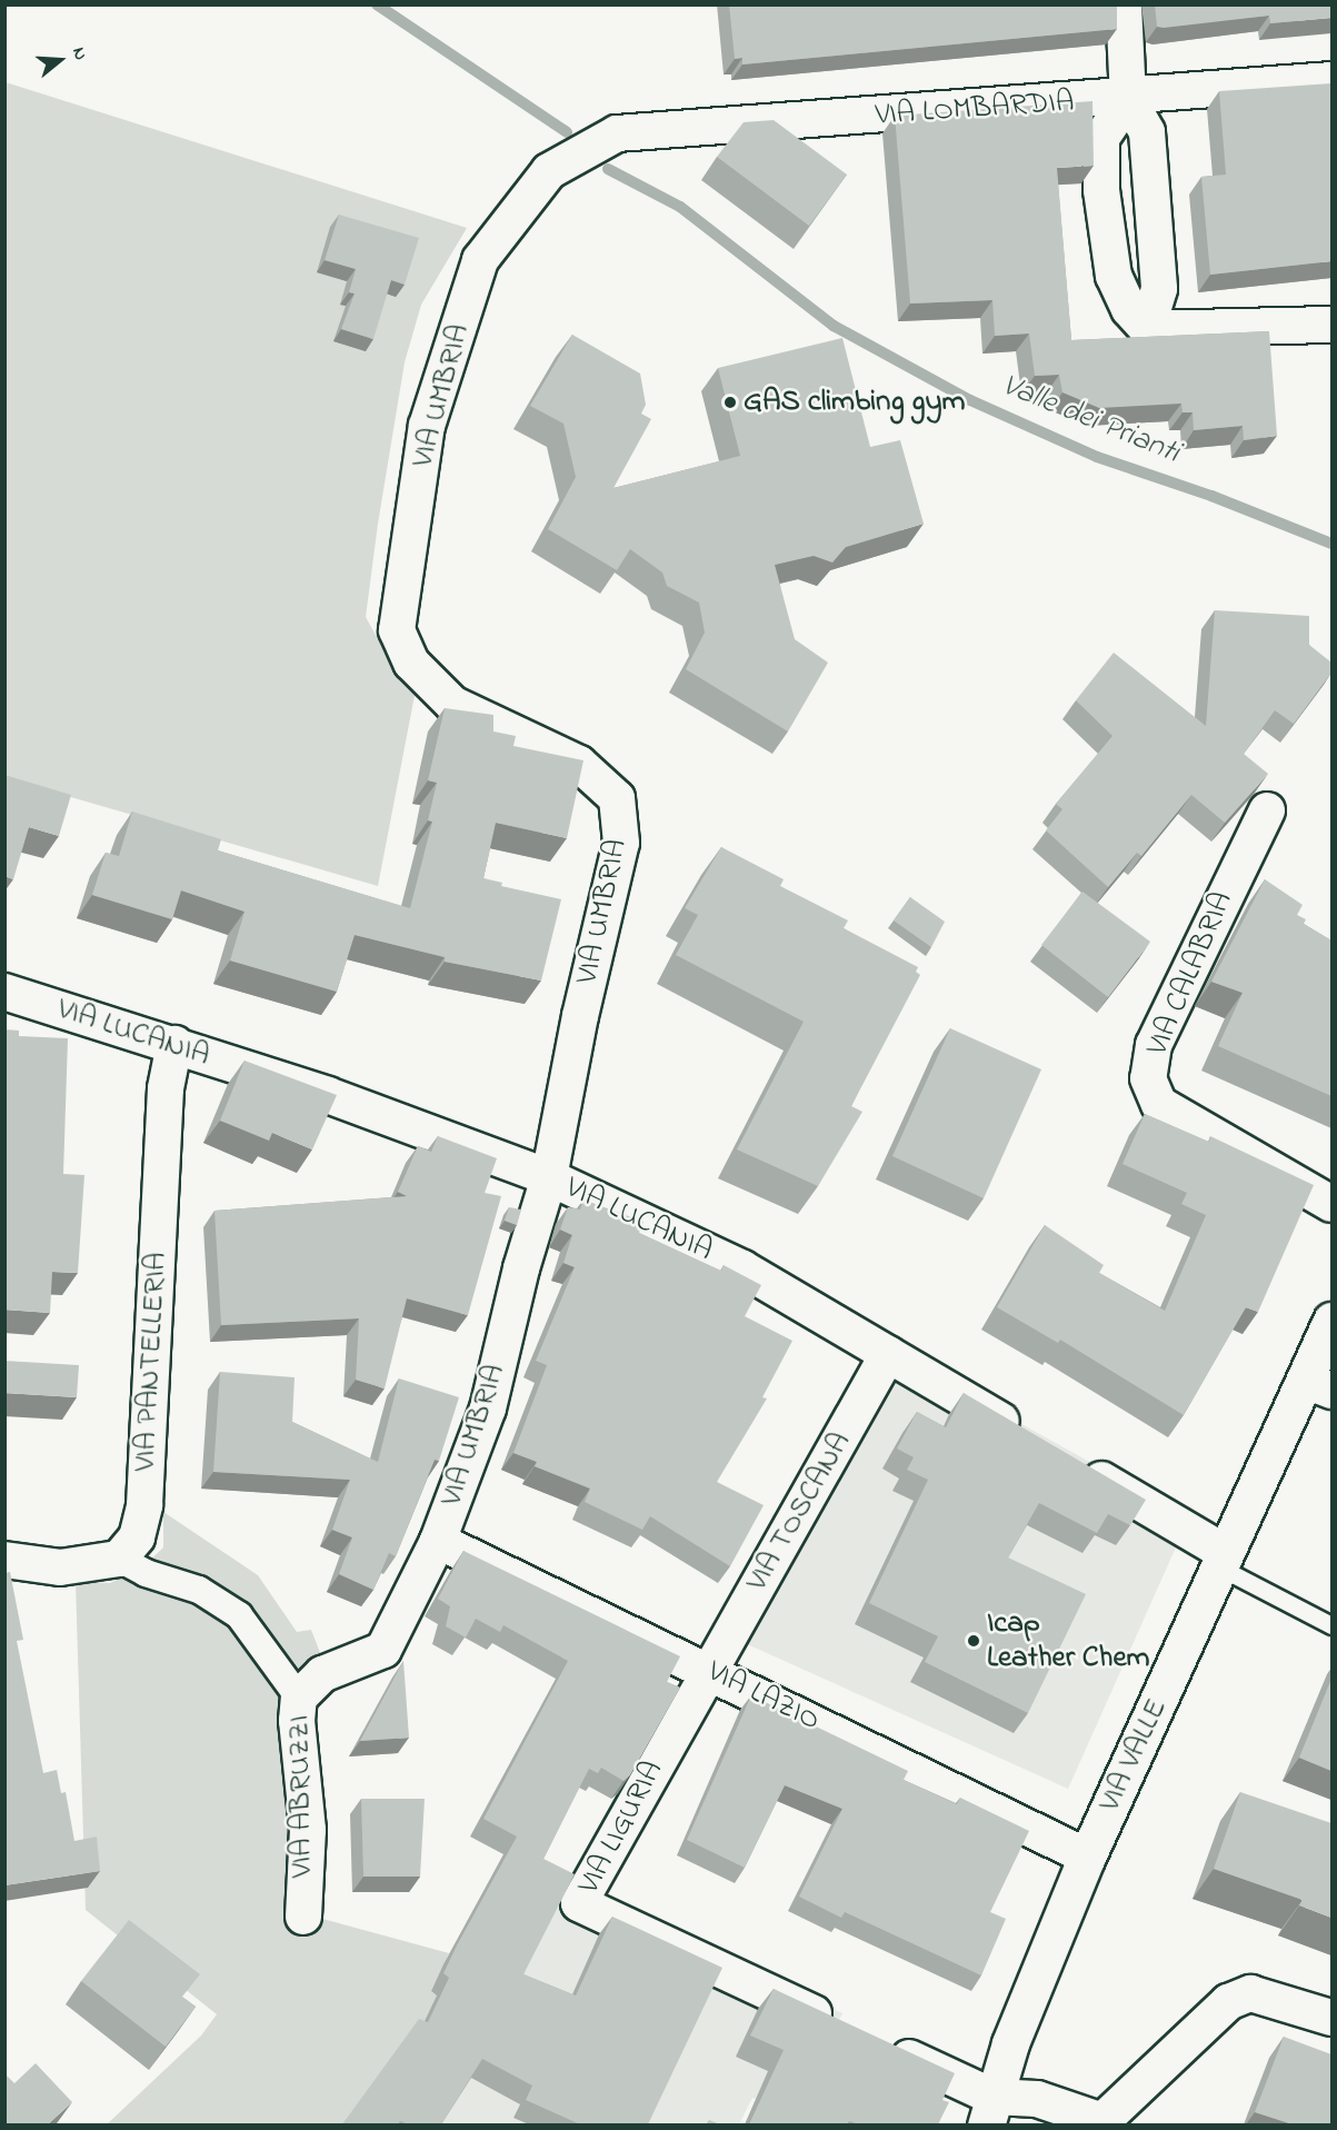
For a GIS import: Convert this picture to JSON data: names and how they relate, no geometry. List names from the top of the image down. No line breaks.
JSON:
{"streets":{"main road":["VIA VALLE"],"street":["VIA LOMBARDIA","VIA UMBRIA","VIA CALABRIA","VIA LUCANIA","VIA PANTELLERIA","VIA TOSCANA","VIA LAZIO","VIA ABRUZZI","VIA LIGURIA"]},"crossings":[["VIA LOMBARDIA","VIA UMBRIA"],["VIA UMBRIA","VIA LUCANIA"],["VIA UMBRIA","VIA LAZIO"],["VIA UMBRIA","VIA ABRUZZI"],["VIA LUCANIA","VIA PANTELLERIA"],["VIA LUCANIA","VIA TOSCANA"],["VIA TOSCANA","VIA LAZIO"],["VIA TOSCANA","VIA LIGURIA"],["VIA LAZIO","VIA VALLE"],["VIA LAZIO","VIA ABRUZZI"],["VIA LAZIO","VIA LIGURIA"]],"water":["Valle dei Prianti"],"places":["GAS climbing gym","Icap Leather Chem"],"north":"right"}
